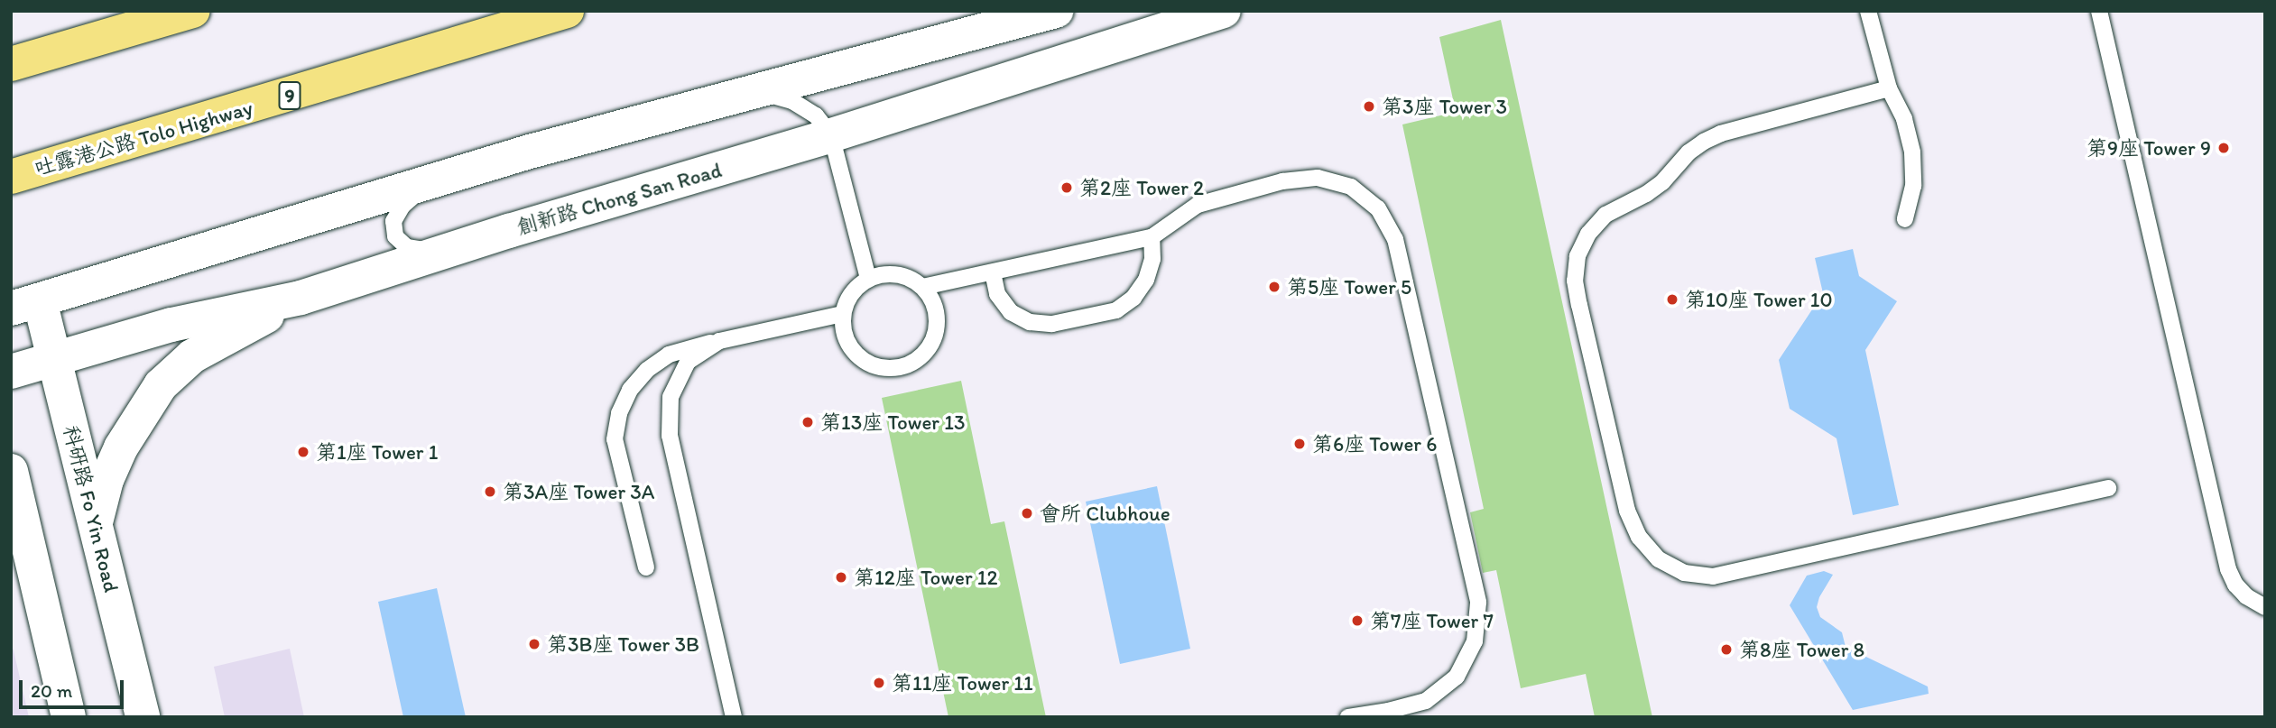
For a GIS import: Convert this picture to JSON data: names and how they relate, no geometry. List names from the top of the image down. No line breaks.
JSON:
{"streets":{"highway":["9","吐露港公路 Tolo Highway"],"main road":["創新路 Chong San Road","科研路 Fo Yin Road"]},"crossings":[["創新路 Chong San Road","科研路 Fo Yin Road"]],"places":["第3座 Tower 3","第9座 Tower 9","第2座 Tower 2","第5座 Tower 5","第10座 Tower 10","第13座 Tower 13","第6座 Tower 6","第1座 Tower 1","第3A座 Tower 3A","會所 Clubhoue","第12座 Tower 12","第7座 Tower 7","第3B座 Tower 3B","第8座 Tower 8","第11座 Tower 11"],"scale_bar":"20 m"}
